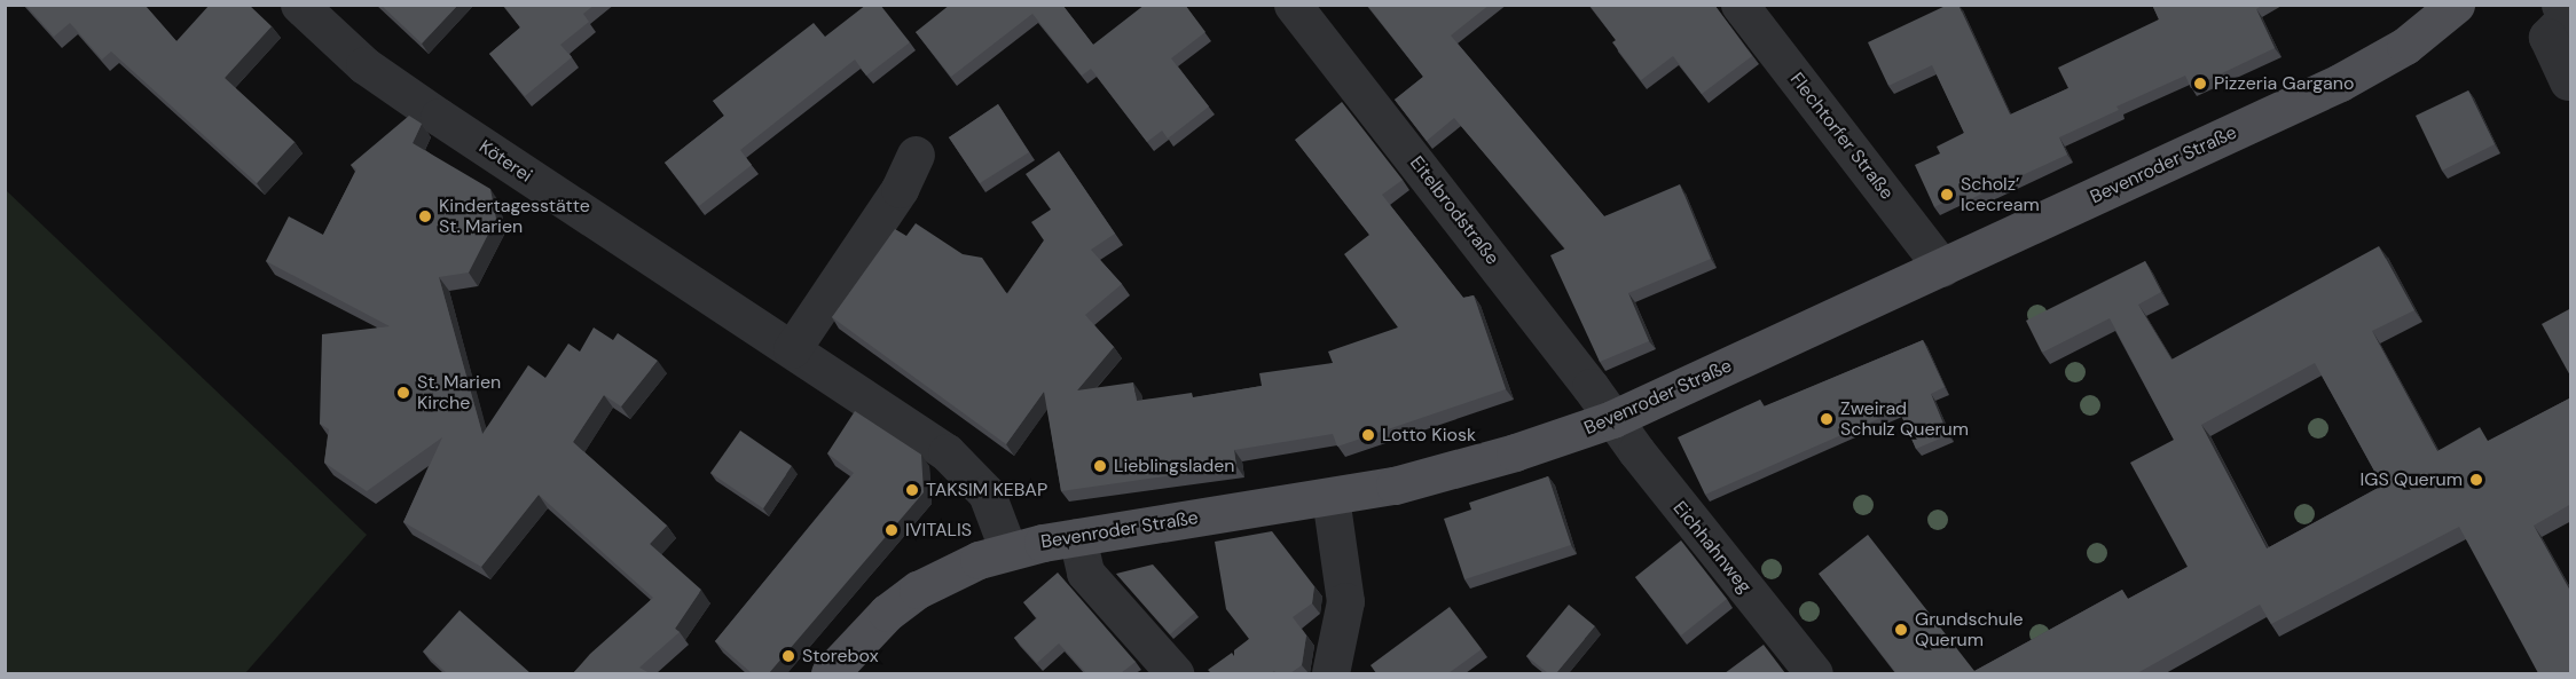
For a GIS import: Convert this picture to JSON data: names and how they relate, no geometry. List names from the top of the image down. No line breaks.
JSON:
{"streets":{"main road":["Bevenroder Straße"],"street":["Flechtorfer Straße","Köterei","Eitelbrodstraße","Eichhahnweg"]},"crossings":[["Flechtorfer Straße","Bevenroder Straße"],["Köterei","Bevenroder Straße"],["Bevenroder Straße","Eitelbrodstraße"],["Bevenroder Straße","Eichhahnweg"],["Eitelbrodstraße","Eichhahnweg"]],"places":["Pizzeria Gargano","Scholz’ Icecream","Kindertagesstätte St. Marien","St. Marien Kirche","Zweirad Schulz Querum","Lotto Kiosk","Lieblingsladen","IGS Querum","TAKSIM KEBAP","IVITALIS","Grundschule Querum","Storebox"]}
